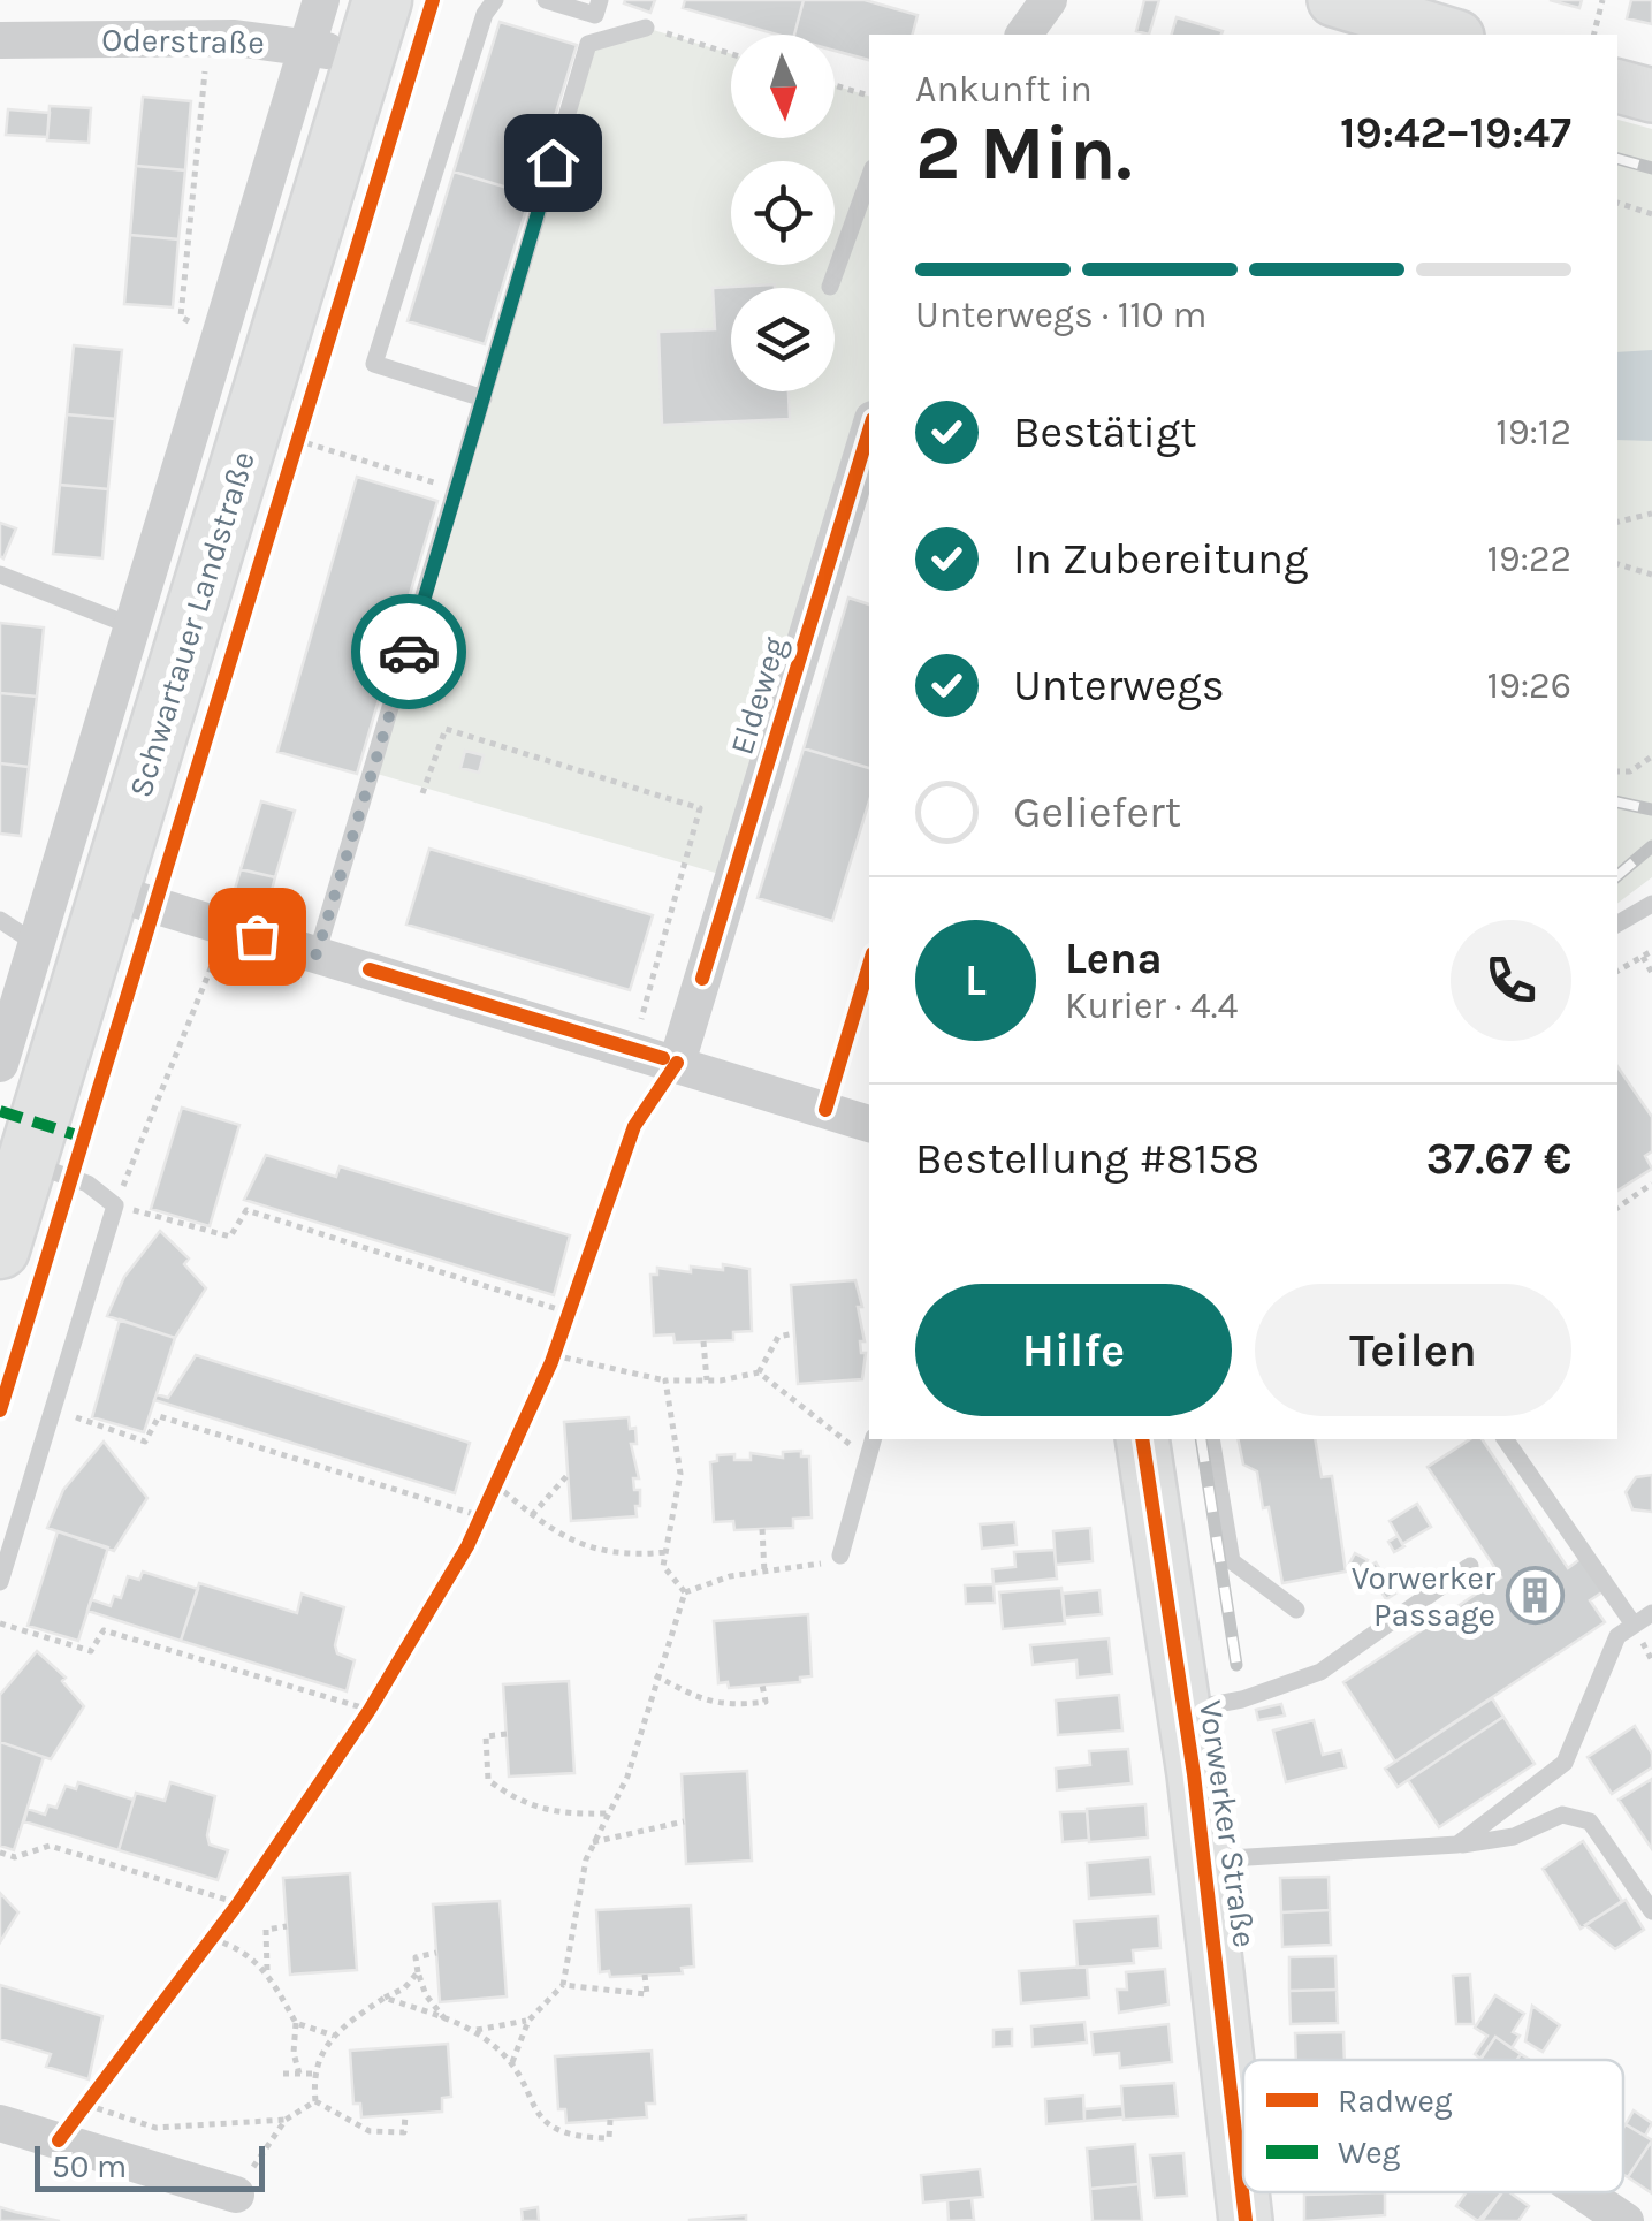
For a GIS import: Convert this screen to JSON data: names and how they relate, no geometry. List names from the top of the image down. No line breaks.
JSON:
{"streets":{"main road":["Schwartauer Landstraße"],"street":["Oderstraße","Eldeweg","Vorwerker Straße"]},"crossings":[["Oderstraße","Schwartauer Landstraße"]],"places":{"building":["Vorwerker Passage"]},"legend":["Radweg","Weg"],"scale_bar":"50 m","north":"bottom","page":{"heading":["2 Min.","Ankunft in","19:42–19:47"],"panel":["Lena","Kurier · 4.4","Bestellung #8158","37.67 €"],"bar":"Unterwegs · 110 m","list":[["Bestätigt","19:12"],["In Zubereitung","19:22"],["Unterwegs","19:26"],"Geliefert"],"round":"L","buttons":["Hilfe","Teilen"],"scale":"50 m"}}
